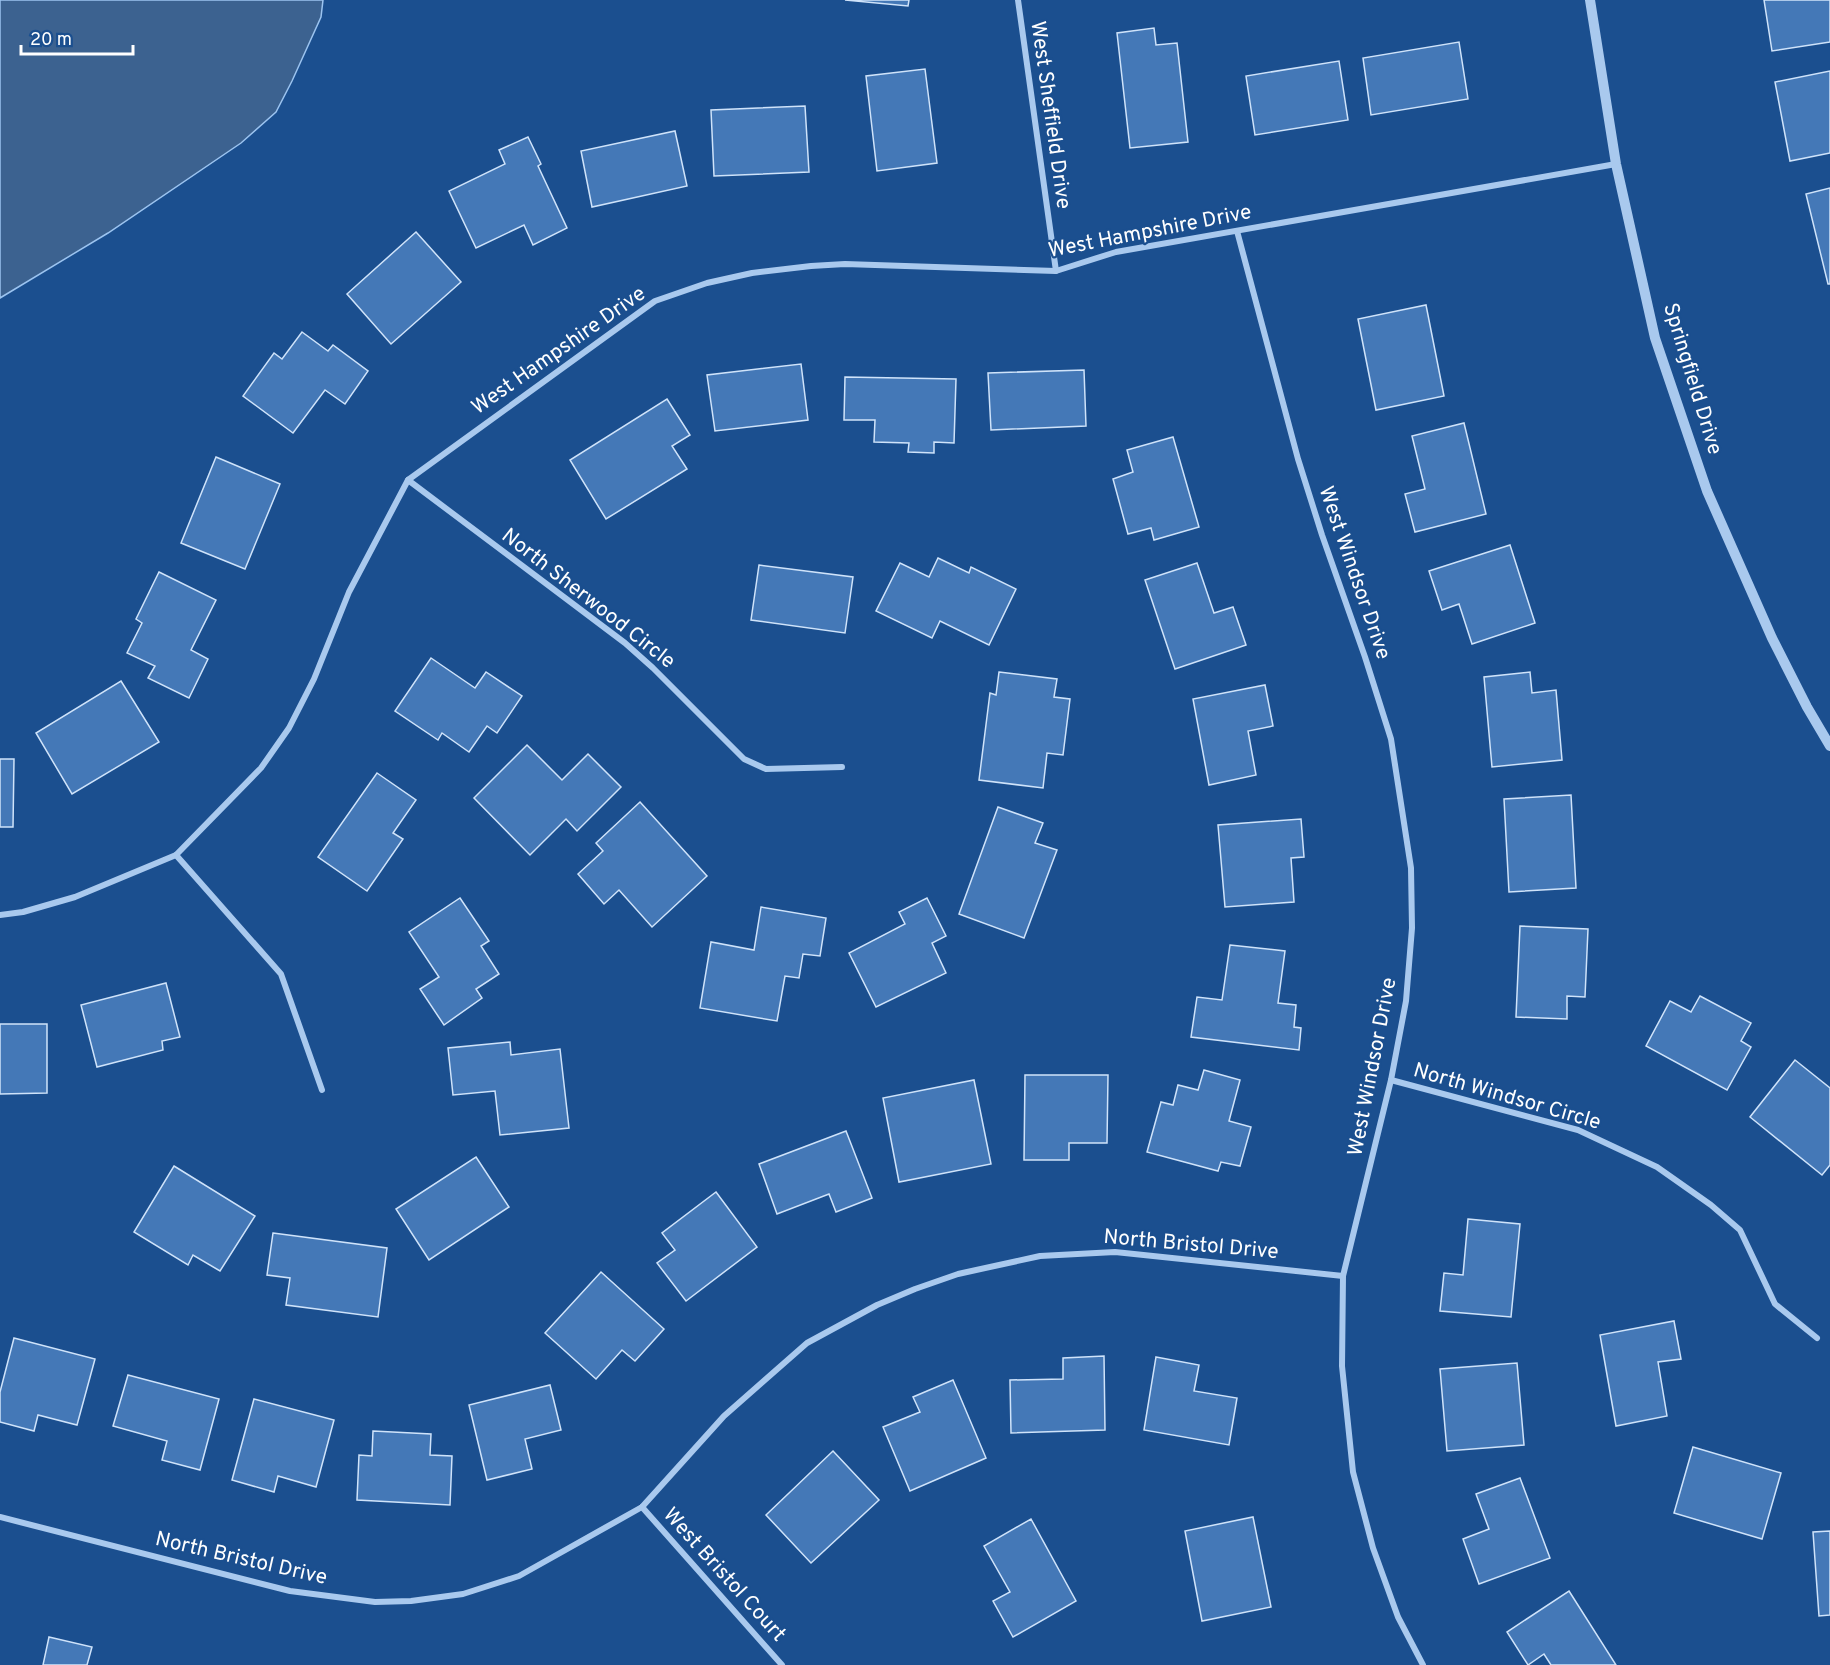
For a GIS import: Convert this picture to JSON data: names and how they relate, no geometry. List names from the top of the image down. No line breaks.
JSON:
{"streets":{"street":["West Sheffield Drive","West Hampshire Drive","Springfield Drive","West Windsor Drive","North Sherwood Circle","North Windsor Circle","North Bristol Drive","West Bristol Court"]},"crossings":[["West Sheffield Drive","West Hampshire Drive"],["West Hampshire Drive","Springfield Drive"],["West Hampshire Drive","West Windsor Drive"],["West Hampshire Drive","North Sherwood Circle"],["West Windsor Drive","North Windsor Circle"],["West Windsor Drive","North Bristol Drive"],["North Bristol Drive","West Bristol Court"]],"scale_bar":"20 m"}
